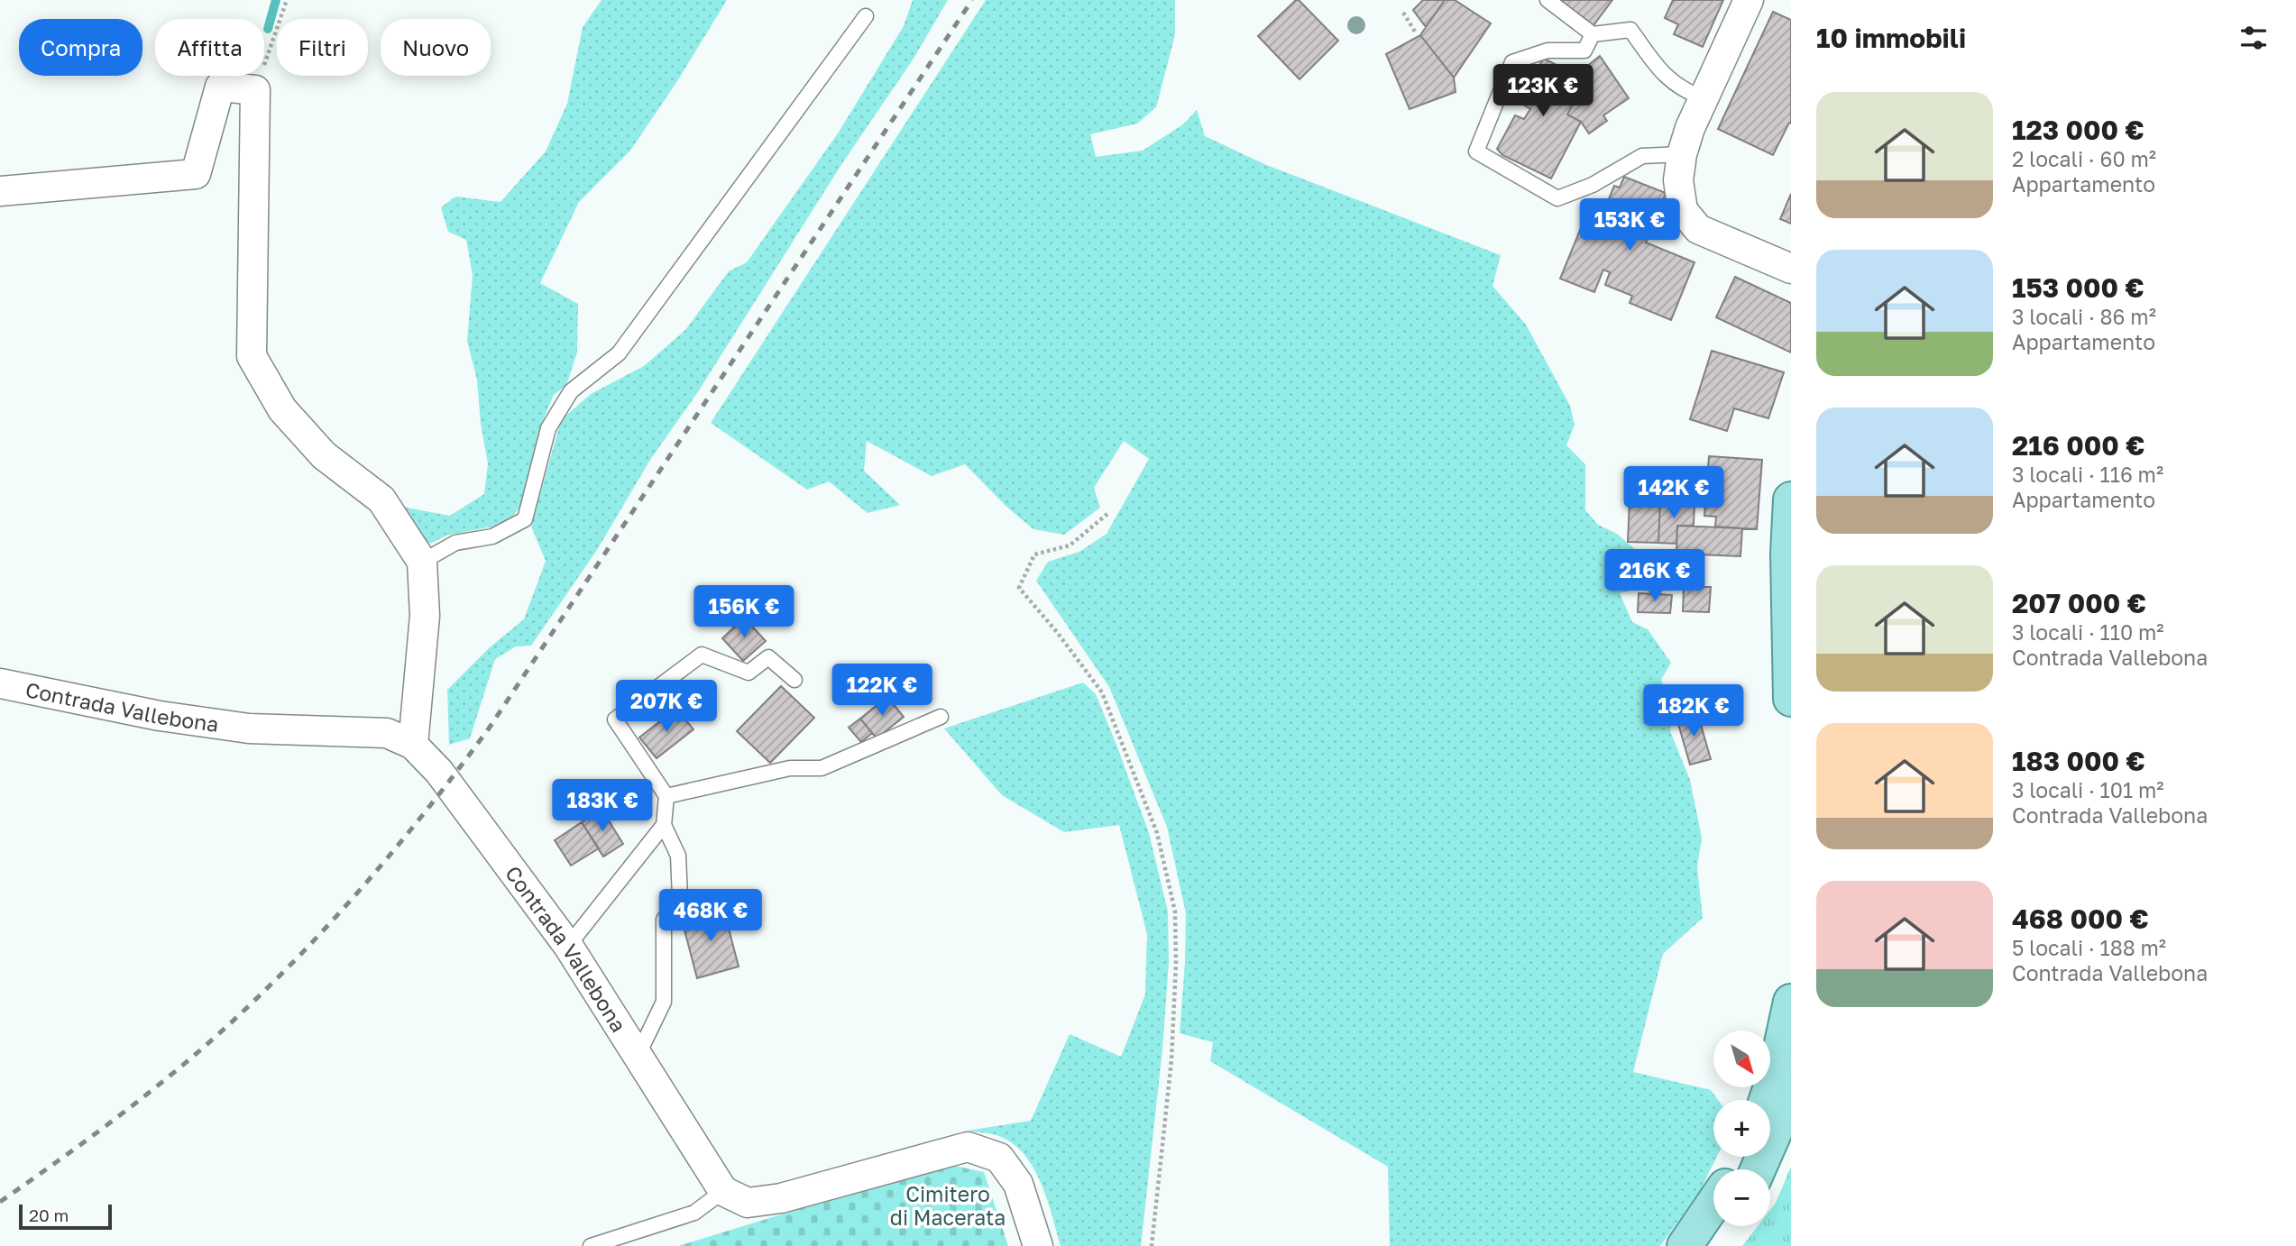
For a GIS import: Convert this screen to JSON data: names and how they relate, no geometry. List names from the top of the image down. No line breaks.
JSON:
{"streets":{"street":["Contrada Vallebona"]},"parks":["Cimitero di Macerata"],"scale_bar":"20 m","north":"bottom right","page":{"heading":"10 immobili","chip":["Compra","Affitta","Filtri","Nuovo"],"price":["123K €","153K €","142K €","216K €","156K €","122K €","207K €","182K €","183K €","468K €"],"list":[{"name":"123 000 €","note":"2 locali · 60 m² · Appartamento"},{"name":"153 000 €","note":"3 locali · 86 m² · Appartamento"},{"name":"216 000 €","note":"3 locali · 116 m² · Appartamento"},{"name":"207 000 €","note":"3 locali · 110 m² · Contrada Vallebona"},{"name":"183 000 €","note":"3 locali · 101 m² · Contrada Vallebona"},{"name":"468 000 €","note":"5 locali · 188 m² · Contrada Vallebona"}],"map_buttons":["+","−"],"scale":"20 m"}}
